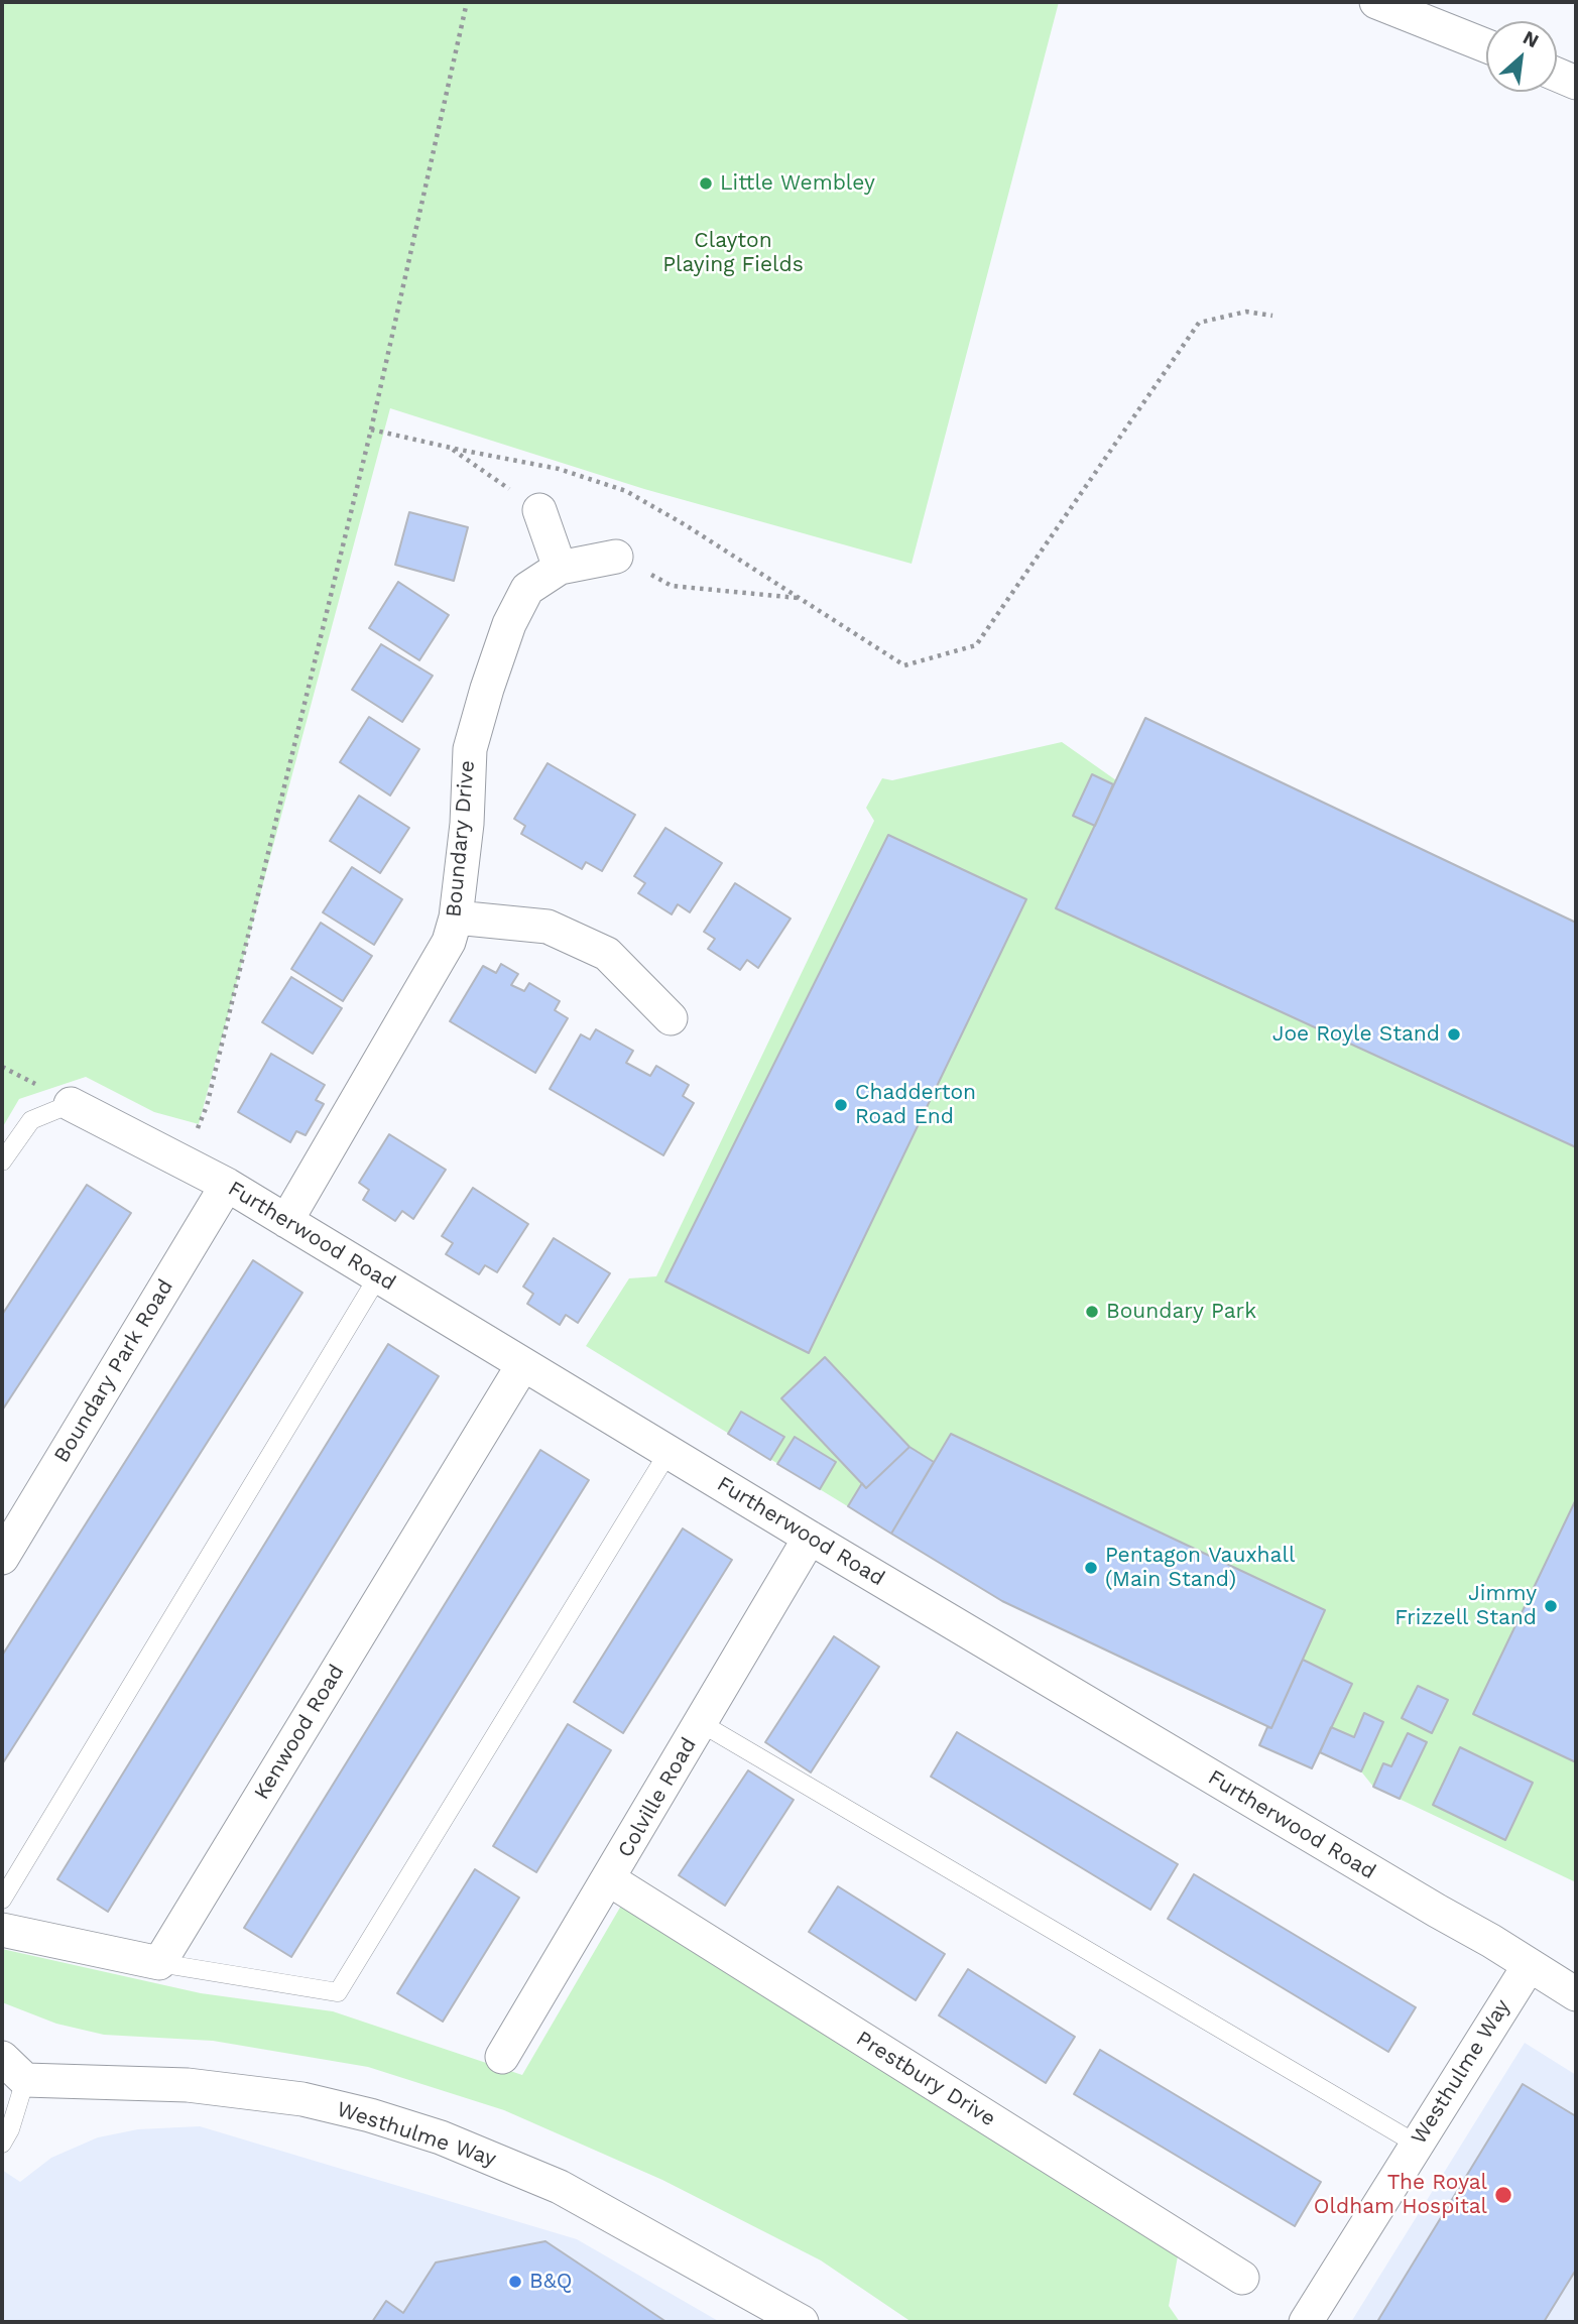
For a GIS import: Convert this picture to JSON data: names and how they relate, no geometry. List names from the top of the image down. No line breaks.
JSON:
{"streets":{"street":["Boundary Drive","Furtherwood Road","Boundary Park Road","Kenwood Road","Colville Road","Westhulme Way","Prestbury Drive"]},"crossings":[["Boundary Drive","Furtherwood Road"],["Furtherwood Road","Boundary Park Road"],["Furtherwood Road","Kenwood Road"],["Furtherwood Road","Colville Road"],["Furtherwood Road","Westhulme Way"],["Colville Road","Prestbury Drive"]],"parks":["Clayton Playing Fields"],"places":["Little Wembley","Joe Royle Stand","Chadderton Road End","Boundary Park","Pentagon Vauxhall (Main Stand)","Jimmy Frizzell Stand","The Royal Oldham Hospital","B&Q"],"north":"top right"}
